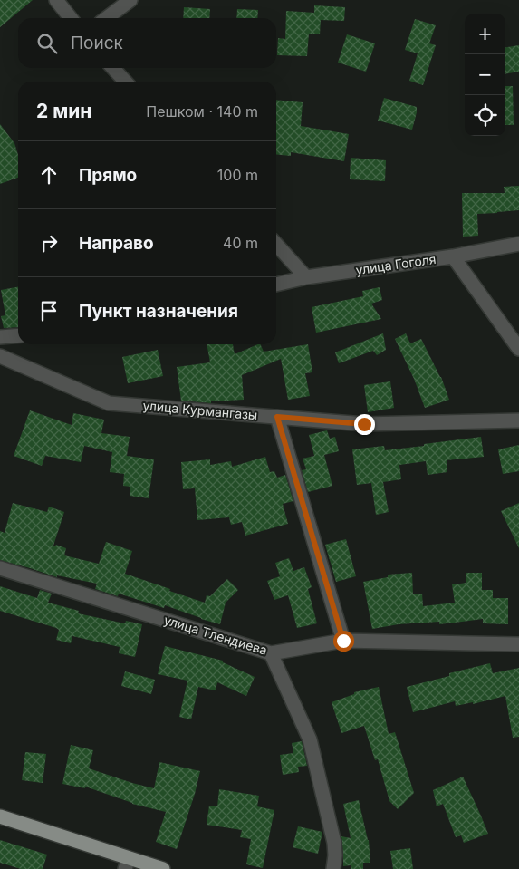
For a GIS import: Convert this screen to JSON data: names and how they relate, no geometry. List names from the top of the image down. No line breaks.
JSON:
{"streets":{"street":["улица Гоголя","улица Курмангазы","улица Тлендиева"]},"page":{"map_buttons":["+","−"],"search":"Поиск","heading":["2 мин","Пешком · 140 m"],"list":[["Прямо","100 m"],["Направо","40 m"],"Пункт назначения"]}}
